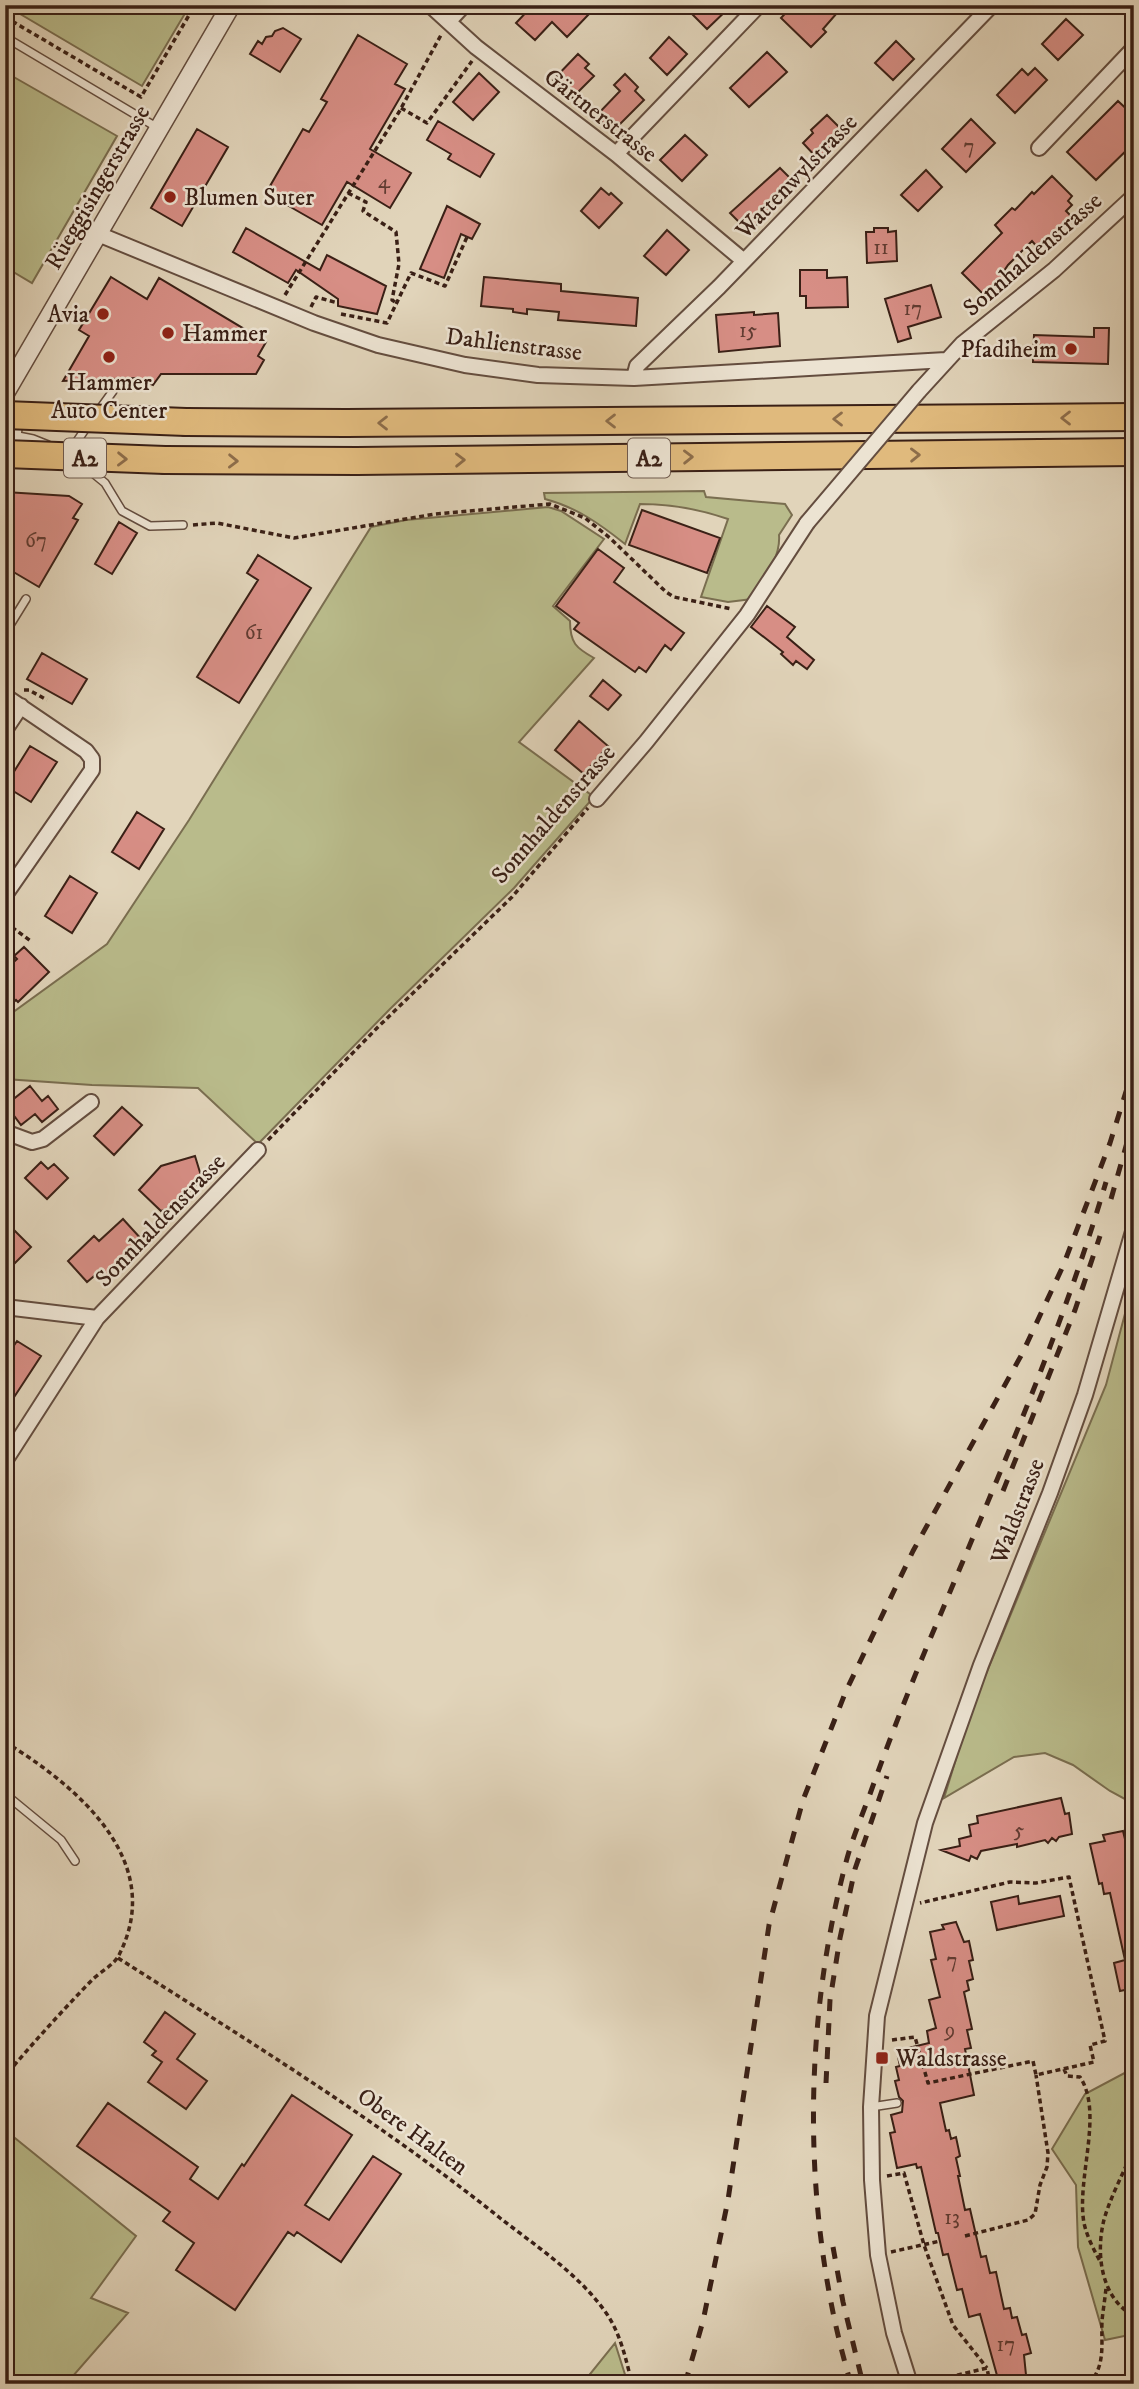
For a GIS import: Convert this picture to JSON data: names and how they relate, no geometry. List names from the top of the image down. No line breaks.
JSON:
{"streets":{"highway":["A2"],"street":["Gärtnerstrasse","Wattenwylstrasse","Rüeggisingerstrasse","Sonnhaldenstrasse","Dahlienstrasse","Waldstrasse"],"path":["Obere Halten"]},"crossings":[["Gärtnerstrasse","Wattenwylstrasse"],["Wattenwylstrasse","Dahlienstrasse"],["Rüeggisingerstrasse","Dahlienstrasse"],["Sonnhaldenstrasse","Dahlienstrasse"]],"places":{"other":["Blumen Suter","Avia","Hammer","Pfadiheim","Hammer Auto Center"],"transit":["Waldstrasse"]},"house_numbers":["7","4","11","17","15","67","61","5","7","9","13","17"]}
